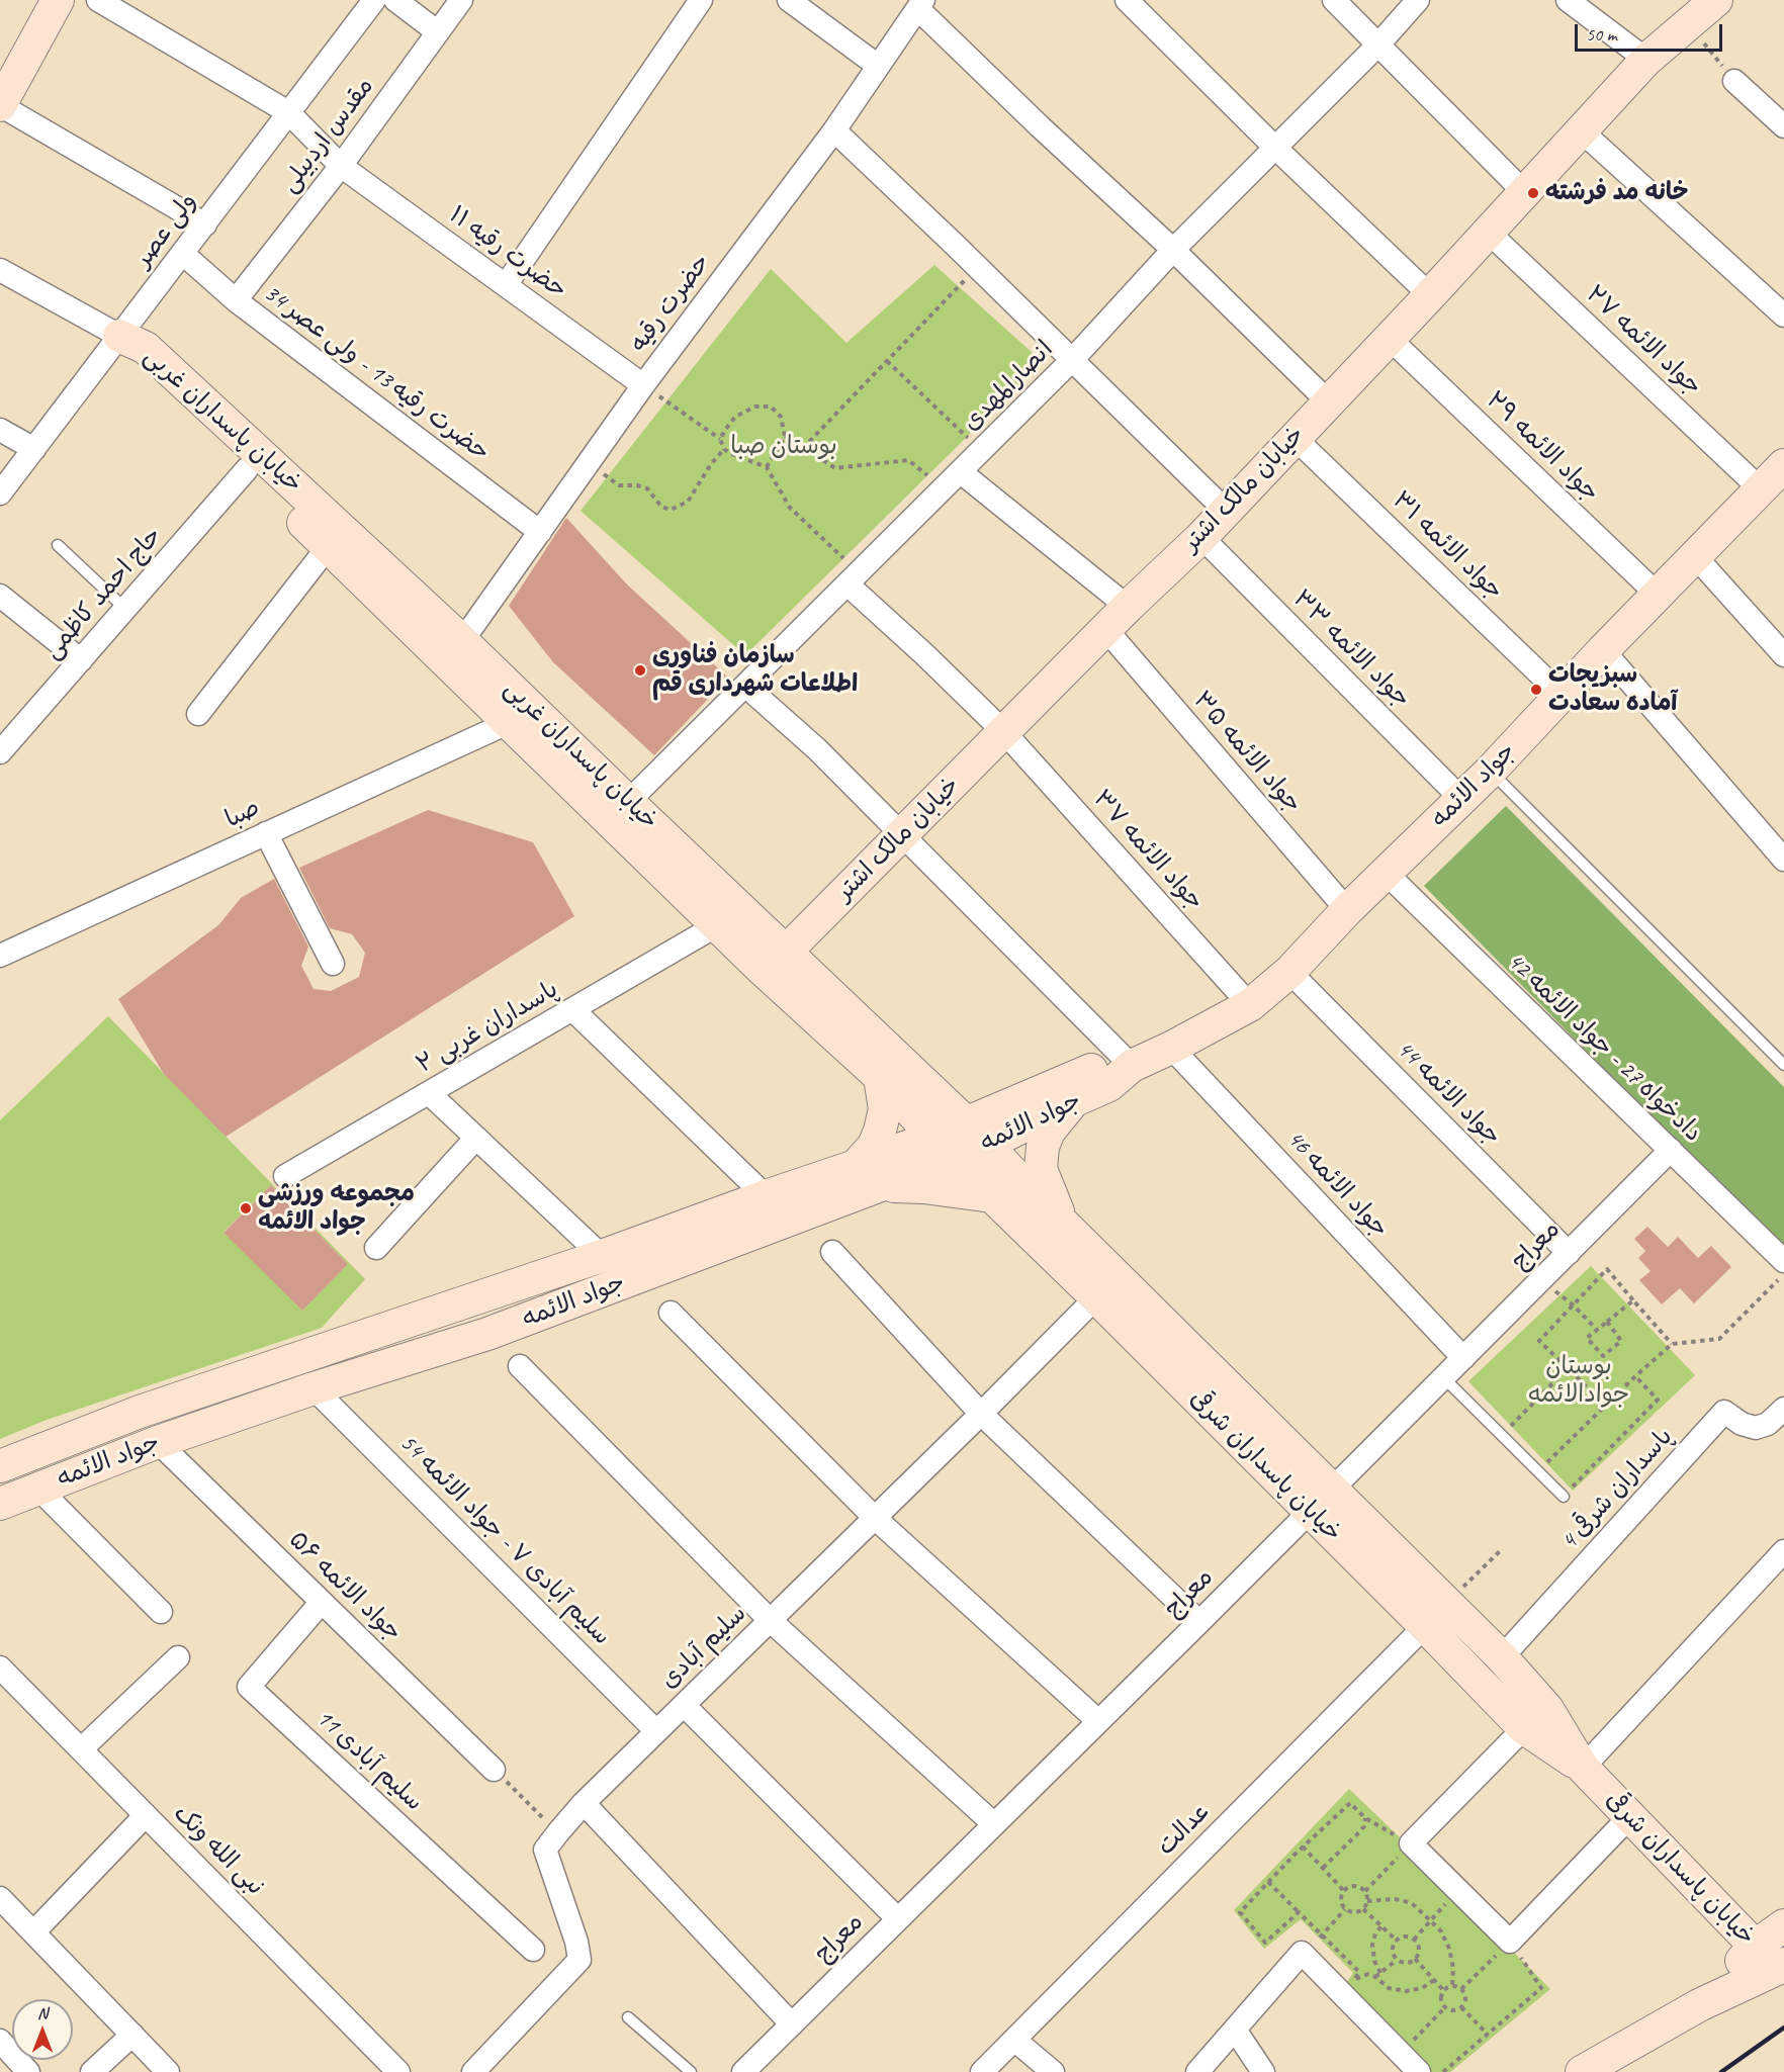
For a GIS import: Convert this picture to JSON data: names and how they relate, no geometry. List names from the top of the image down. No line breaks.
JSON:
{"streets":{"street":["مقدس اردبیلی","ولی عصر","حضرت رقیه ۱۱","حضرت رقیه","جواد الائمه ۲۷","حضرت رقیه 13 - ولی عصر 34","انصارالمهدی","خیابان پاسداران غربی","جواد الائمه ۲۹","خیابان مالک اشتر","جواد الائمه ۳۱","حاج احمد کاظمی","جواد الائمه ۳۳","جواد الائمه ۳۵","جواد الائمه","صبا","جواد الائمه ۳۷","پاسداران غربی ۲","دادخواه 27 - جواد الائمه 42","جواد الائمه 44","جواد الائمه 46","معراج","خیابان پاسداران شرقی","پاسداران شرقی 4","سلیم آبادی ۷ - جواد الائمه 54","جواد الائمه ۵۶","سلیم آبادی","سلیم آبادی 11","عدالت","نبی الله ونک"]},"crossings":[["مقدس اردبیلی","حضرت رقیه ۱۱"],["مقدس اردبیلی","حضرت رقیه 13 - ولی عصر 34"],["ولی عصر","حضرت رقیه ۱۱"],["ولی عصر","حضرت رقیه 13 - ولی عصر 34"],["ولی عصر","خیابان پاسداران غربی"],["حضرت رقیه ۱۱","حضرت رقیه"],["حضرت رقیه","حضرت رقیه 13 - ولی عصر 34"],["حضرت رقیه","خیابان پاسداران غربی"],["جواد الائمه ۲۷","خیابان مالک اشتر"],["جواد الائمه ۲۷","جواد الائمه"],["انصارالمهدی","خیابان پاسداران غربی"],["انصارالمهدی","جواد الائمه ۳۷"],["خیابان پاسداران غربی","خیابان مالک اشتر"],["خیابان پاسداران غربی","حاج احمد کاظمی"],["خیابان پاسداران غربی","جواد الائمه"],["خیابان پاسداران غربی","صبا"],["خیابان پاسداران غربی","پاسداران غربی ۲"],["خیابان پاسداران غربی","خیابان پاسداران شرقی"],["جواد الائمه ۲۹","خیابان مالک اشتر"],["جواد الائمه ۲۹","جواد الائمه"],["خیابان مالک اشتر","جواد الائمه ۳۱"],["خیابان مالک اشتر","جواد الائمه ۳۳"],["خیابان مالک اشتر","جواد الائمه ۳۵"],["خیابان مالک اشتر","جواد الائمه ۳۷"],["جواد الائمه ۳۱","جواد الائمه"],["جواد الائمه ۳۳","جواد الائمه"],["جواد الائمه ۳۵","جواد الائمه"],["جواد الائمه","جواد الائمه ۳۷"],["جواد الائمه","دادخواه 27 - جواد الائمه 42"],["جواد الائمه","جواد الائمه 44"],["جواد الائمه","جواد الائمه 46"],["جواد الائمه","خیابان پاسداران شرقی"],["جواد الائمه","سلیم آبادی ۷ - جواد الائمه 54"],["جواد الائمه","جواد الائمه ۵۶"],["دادخواه 27 - جواد الائمه 42","معراج"],["جواد الائمه 44","معراج"],["جواد الائمه 46","معراج"],["معراج","خیابان پاسداران شرقی"],["خیابان پاسداران شرقی","پاسداران شرقی 4"],["خیابان پاسداران شرقی","سلیم آبادی"],["خیابان پاسداران شرقی","عدالت"],["سلیم آبادی ۷ - جواد الائمه 54","سلیم آبادی"],["جواد الائمه ۵۶","سلیم آبادی 11"]],"parks":["بوستان صبا","بوستان جوادالائمه"],"places":["خانه مد فرشته","سازمان فناوری اطلاعات شهرداری قم","سبزیجات آماده سعادت","مجموعه ورزشی جواد الائمه"],"scale_bar":"50 m","north":"top"}
